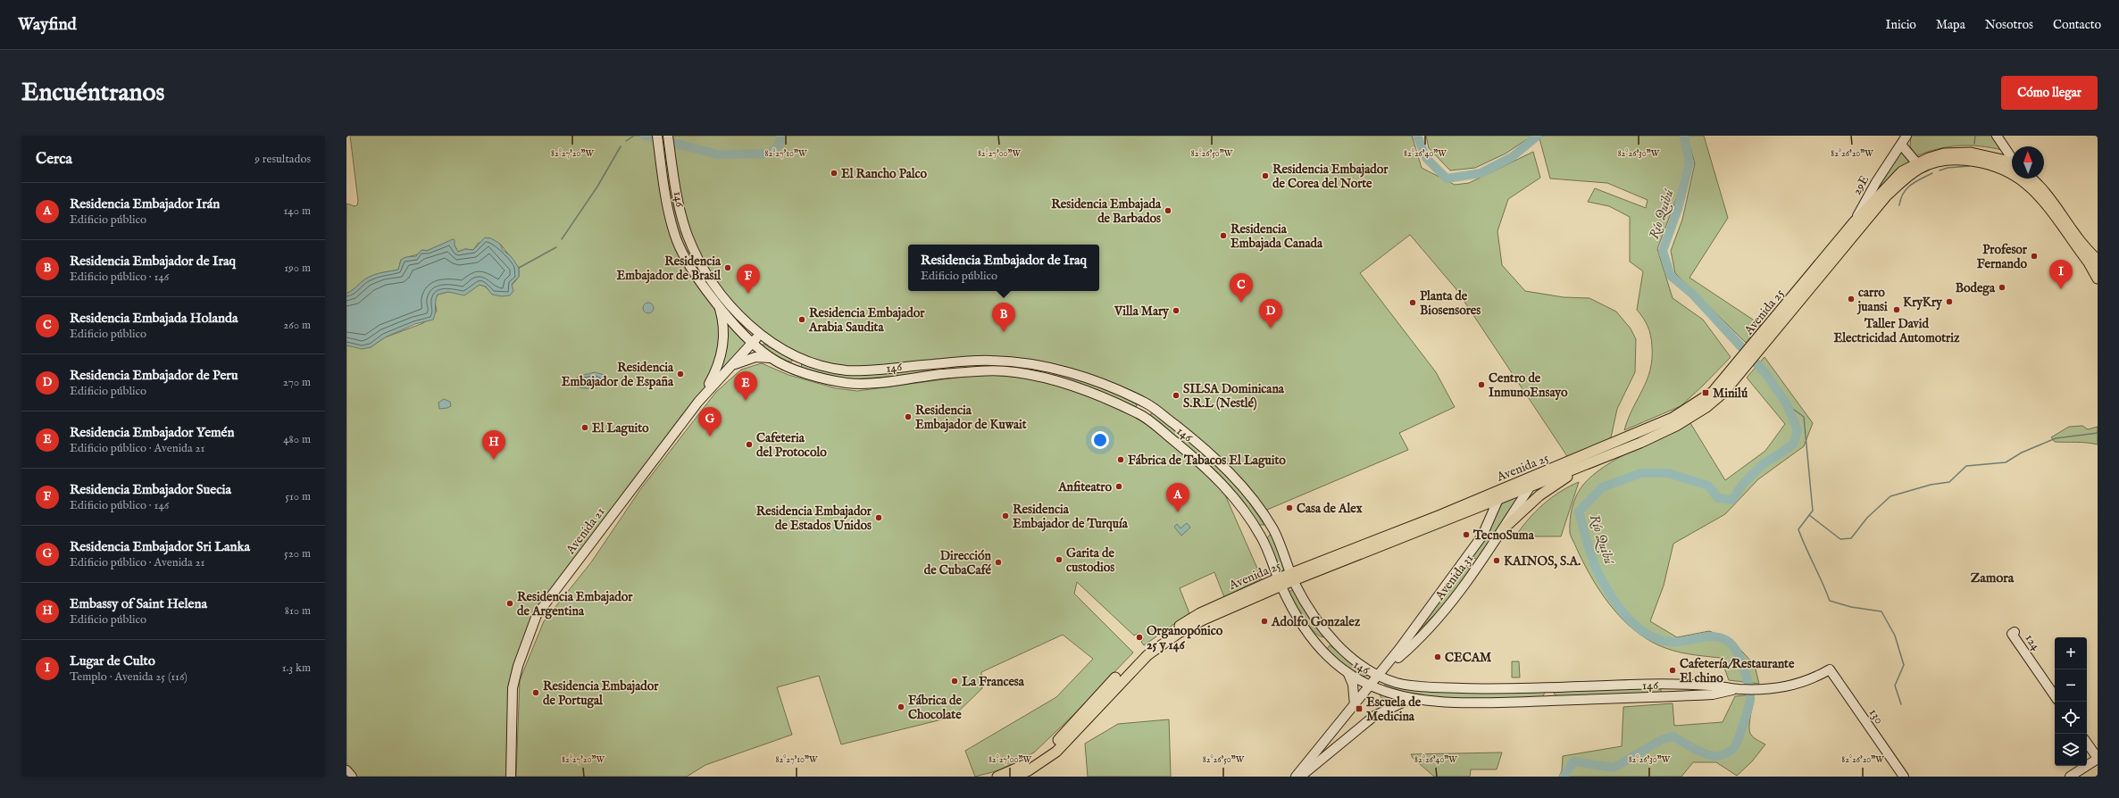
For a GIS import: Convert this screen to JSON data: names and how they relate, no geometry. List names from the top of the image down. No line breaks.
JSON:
{"streets":{"main road":["29E","146","Avenida 25","Avenida 21","Avenida 31","124","130"]},"crossings":[["29E","Avenida 25"],["146","Avenida 25"],["146","Avenida 21"],["146","Avenida 31"],["146","130"],["Avenida 25","Avenida 31"]],"districts":["Zamora"],"water":["Río Quibú"],"places":{"other":["El Rancho Palco","Residencia Embajador de Corea del Norte","Residencia Embajada de Barbados","Residencia Embajada Canada","Profesor Fernando","Residencia Embajador de Brasil","Bodega","carro juansi","KryKry","Planta de Biosensores","Taller David Electricidad Automotriz","Villa Mary","Residencia Embajador Arabia Saudita","Residencia Embajador de España","Centro de InmunoEnsayo","SILSA Dominicana S.R.L (Nestlé)","Residencia Embajador de Kuwait","El Laguito","Cafeteria del Protocolo","Fábrica de Tabacos El Laguito","Anfiteatro","Casa de Alex","Residencia Embajador de Turquía","Residencia Embajador de Estados Unidos","TecnoSuma","Garita de custodios","KAINOS, S.A.","Dirección de CubaCafé","Residencia Embajador de Argentina","Adolfo Gonzalez","Organopónico 25 y 146","CECAM","Cafetería/Restaurante El chino","La Francesa","Residencia Embajador de Portugal","Fábrica de Chocolate"],"transit":["Minilú","Escuela de Medicina"]},"north":"top","page":{"header":"Wayfind","nav":["Inicio","Mapa","Nosotros","Contacto"],"buttons":"Cómo llegar","title":"Encuéntranos","heading":["Cerca","9 resultados"],"list":[{"mark":"A","name":"Residencia Embajador Irán","note":"Edificio público","value":"140 m"},{"mark":"B","name":"Residencia Embajador de Iraq","note":"Edificio público · 146","value":"190 m"},{"mark":"C","name":"Residencia Embajada Holanda","note":"Edificio público","value":"260 m"},{"mark":"D","name":"Residencia Embajador de Peru","note":"Edificio público","value":"270 m"},{"mark":"E","name":"Residencia Embajador Yemén","note":"Edificio público · Avenida 21","value":"480 m"},{"mark":"F","name":"Residencia Embajador Suecia","note":"Edificio público · 146","value":"510 m"},{"mark":"G","name":"Residencia Embajador Sri Lanka","note":"Edificio público · Avenida 21","value":"520 m"},{"mark":"H","name":"Embassy of Saint Helena","note":"Edificio público","value":"810 m"},{"mark":"I","name":"Lugar de Culto","note":"Templo · Avenida 25 (116)","value":"1.3 km"}],"popup":["Residencia Embajador de Iraq","Edificio público"],"pins":["I","F","C","D","B","E","G","H","A"],"map_buttons":["+","−"]},"coordinates":["82°27'20\"W","82°27'10\"W","82°27'00\"W","82°26'50\"W","82°26'40\"W","82°26'30\"W","82°26'20\"W"]}
